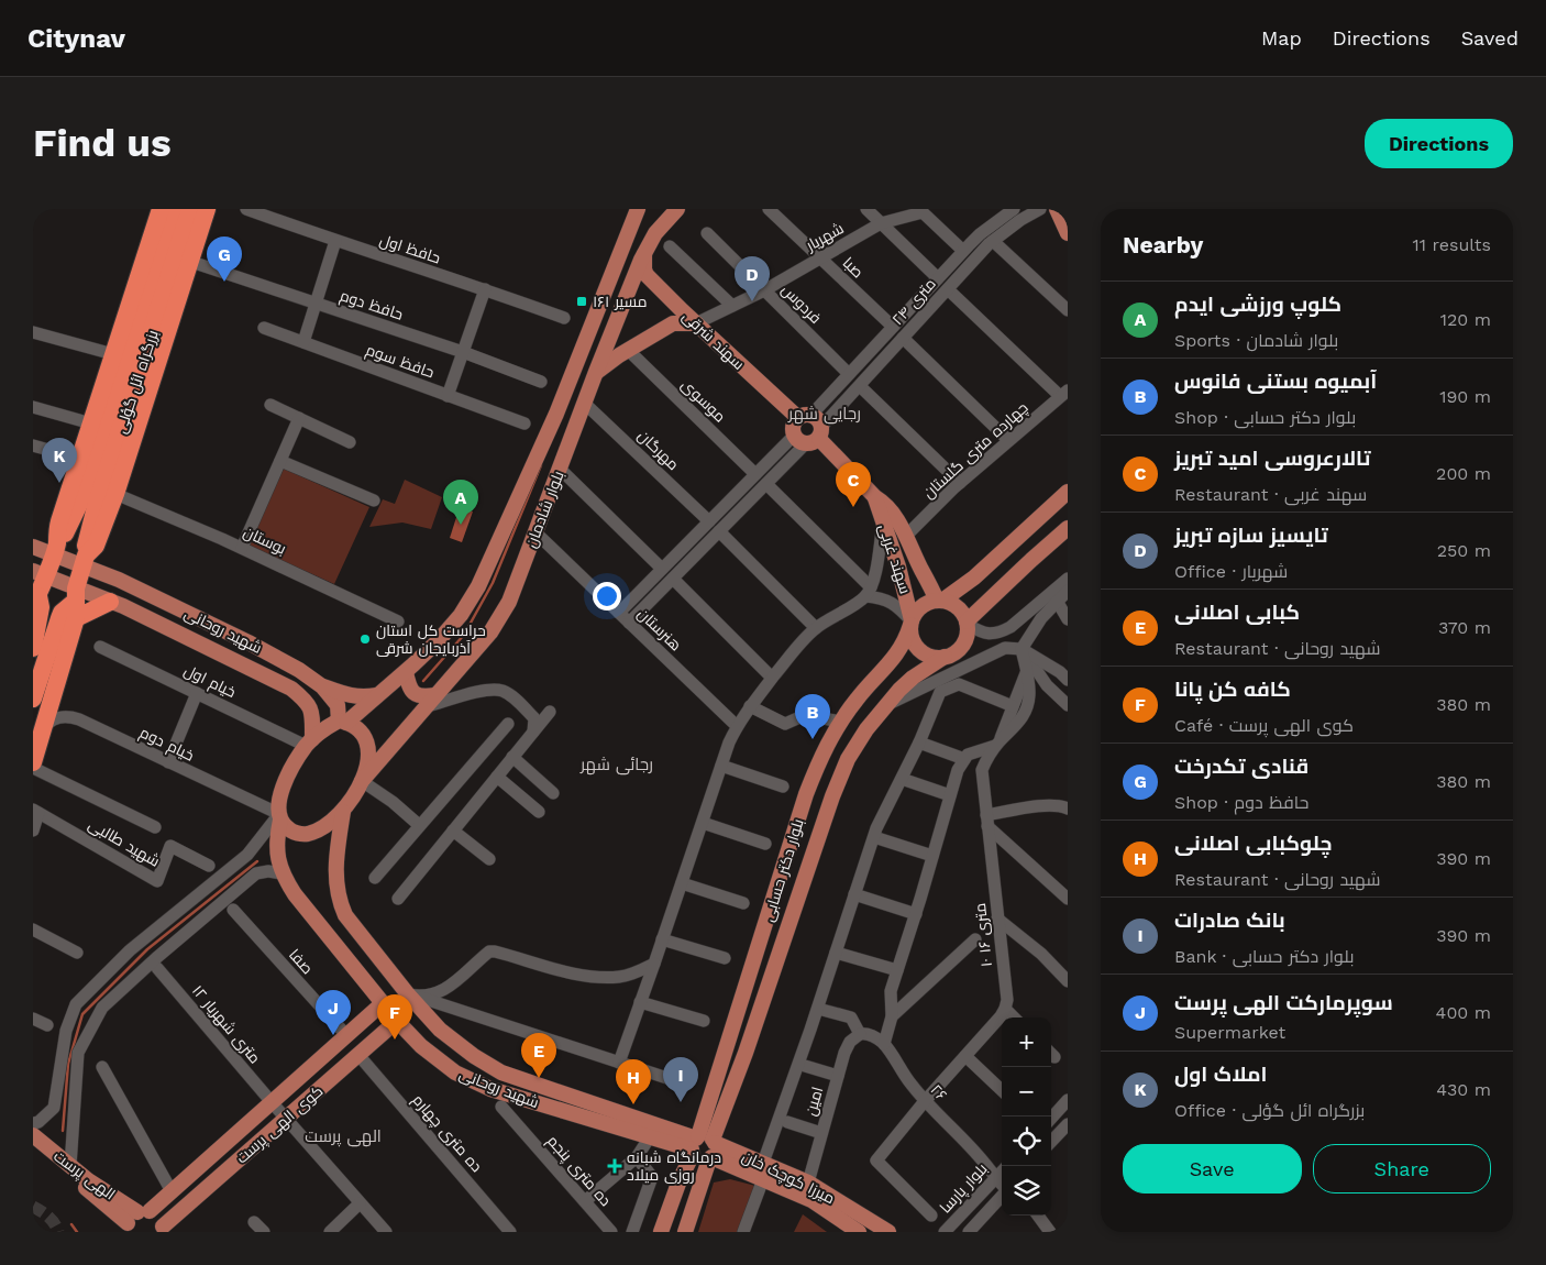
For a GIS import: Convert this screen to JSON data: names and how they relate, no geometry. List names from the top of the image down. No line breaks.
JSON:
{"streets":{"highway":["بزرگراه ائل گؤلی"],"main road":["سهند شرقی","بلوار شادمان","سهند غربی","شهید روحانی","بلوار دکتر حسابی","کوی الهی پرست","الهی پرست","میرزا کوچک خان"],"street":["شهریار","حافظ اول","صبا","۲۴ متری","فردوس","حافظ دوم","حافظ سوم","موسوی","مهرگان","چهارده متری گلستان","بوستان","هنرستان","خیام اول","خیام دوم","شهید طالبی","۱۰ متری ۱۶","صفا","۱۲ متری شهریار","۲۶","امین","ده متری چهارم","ده متری پنجم","بلوار پارسا"]},"crossings":[["شهریار","صبا"],["شهریار","۲۴ متری"],["شهریار","فردوس"],["شهریار","سهند شرقی"],["صبا","۲۴ متری"],["۲۴ متری","فردوس"],["۲۴ متری","سهند شرقی"],["۲۴ متری","سهند غربی"],["سهند شرقی","بلوار شادمان"],["سهند شرقی","سهند غربی"],["بزرگراه ائل گؤلی","شهید روحانی"],["مهرگان","بلوار شادمان"],["چهارده متری گلستان","سهند غربی"],["بلوار شادمان","هنرستان"],["بلوار شادمان","شهید روحانی"],["بلوار شادمان","خیام اول"],["بلوار شادمان","خیام دوم"],["سهند غربی","بلوار دکتر حسابی"],["شهید روحانی","خیام اول"],["شهید روحانی","خیام دوم"],["شهید روحانی","بلوار دکتر حسابی"],["شهید روحانی","کوی الهی پرست"],["شهید روحانی","میرزا کوچک خان"],["خیام اول","خیام دوم"],["بلوار دکتر حسابی","میرزا کوچک خان"],["صفا","کوی الهی پرست"],["۱۲ متری شهریار","کوی الهی پرست"],["۲۶","بلوار پارسا"],["امین","میرزا کوچک خان"],["کوی الهی پرست","ده متری چهارم"],["کوی الهی پرست","الهی پرست"]],"districts":["رجایی شهر","رجائی شهر","الهی پرست"],"places":{"transit":["مسیر ۱۶۱"],"other":["حراست کل استان آذربایجان شرقی"],"health":["درمانگاه شبانه روزی میلاد"]},"page":{"header":"Citynav","nav":["Map","Directions","Saved"],"buttons":["Directions",["Save","Share"]],"title":"Find us","heading":["Nearby","11 results"],"pins":["G","D","K","C","A","B","J","F","E","I","H"],"list":[{"mark":"A","name":"کلوپ ورزشی ایدم","note":"Sports · بلوار شادمان","value":"120 m"},{"mark":"B","name":"آبمیوه بستنی فانوس","note":"Shop · بلوار دکتر حسابی","value":"190 m"},{"mark":"C","name":"تالارعروسی امید تبریز","note":"Restaurant · سهند غربی","value":"200 m"},{"mark":"D","name":"تایسیز سازه تبریز","note":"Office · شهریار","value":"250 m"},{"mark":"E","name":"کبابی اصلانی","note":"Restaurant · شهید روحانی","value":"370 m"},{"mark":"F","name":"کافه کن پانا","note":"Café · کوی الهی پرست","value":"380 m"},{"mark":"G","name":"قنادی تکدرخت","note":"Shop · حافظ دوم","value":"380 m"},{"mark":"H","name":"چلوکبابی اصلانی","note":"Restaurant · شهید روحانی","value":"390 m"},{"mark":"I","name":"بانک صادرات","note":"Bank · بلوار دکتر حسابی","value":"390 m"},{"mark":"J","name":"سوپرمارکت الهی پرست","note":"Supermarket","value":"400 m"},{"mark":"K","name":"املاک اول","note":"Office · بزرگراه ائل گؤلی","value":"430 m"}],"map_buttons":["+","−"]}}
